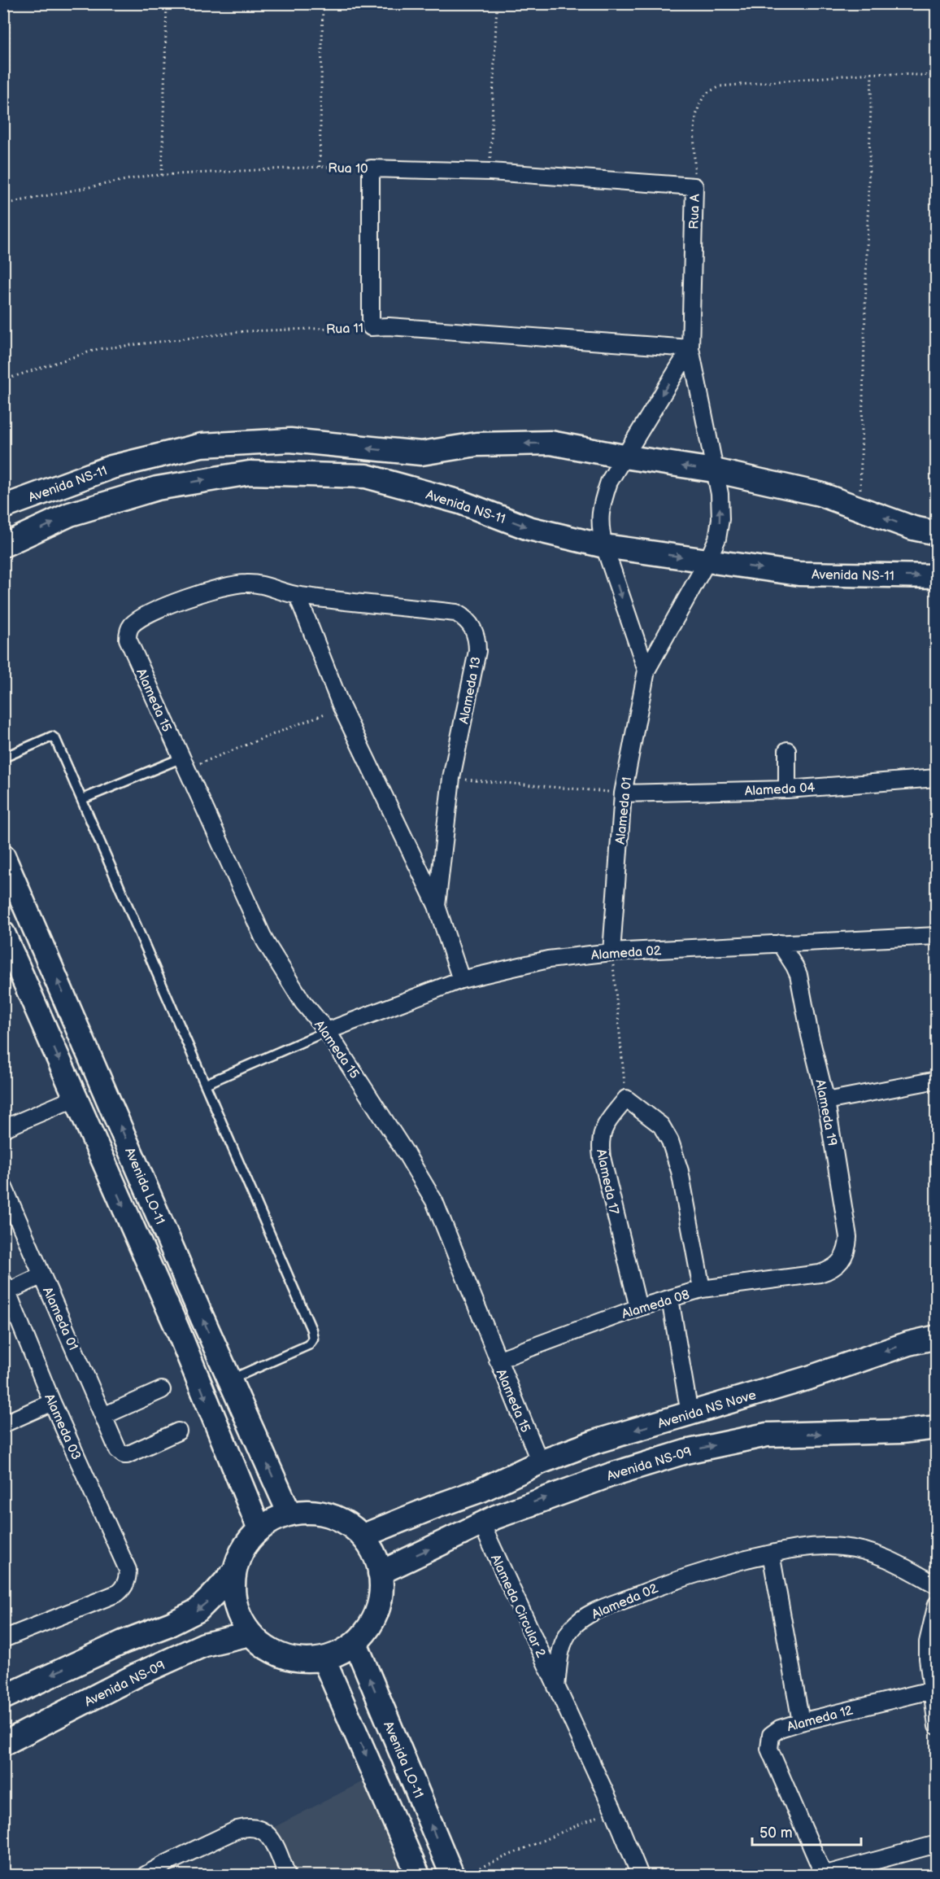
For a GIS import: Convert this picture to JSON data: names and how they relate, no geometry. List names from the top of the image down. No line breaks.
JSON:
{"streets":{"street":["Rua 10","Rua A","Rua 11","Avenida NS-11","Alameda 13","Alameda 15","Alameda 04","Alameda 01","Alameda 02","Alameda 19","Alameda 17","Avenida LO-11","Alameda 08","Avenida NS Nove","Alameda 03","Avenida NS-09","Alameda Circular 2","Alameda 12"]},"crossings":[["Rua 10","Rua A"],["Rua A","Rua 11"],["Rua A","Avenida NS-11"],["Rua A","Alameda 01"],["Alameda 13","Alameda 15"],["Alameda 13","Alameda 02"],["Alameda 15","Alameda 02"],["Alameda 15","Alameda 08"],["Alameda 15","Avenida NS Nove"],["Alameda 04","Alameda 01"],["Alameda 01","Alameda 02"],["Alameda 02","Alameda 19"],["Alameda 02","Alameda Circular 2"],["Alameda 19","Alameda 08"],["Alameda 17","Alameda 08"],["Avenida LO-11","Avenida NS Nove"],["Avenida LO-11","Avenida NS-09"],["Avenida NS Nove","Avenida NS-09"],["Avenida NS-09","Alameda Circular 2"]],"one_way":["Avenida NS Nove","Avenida NS-09"],"scale_bar":"50 m"}
